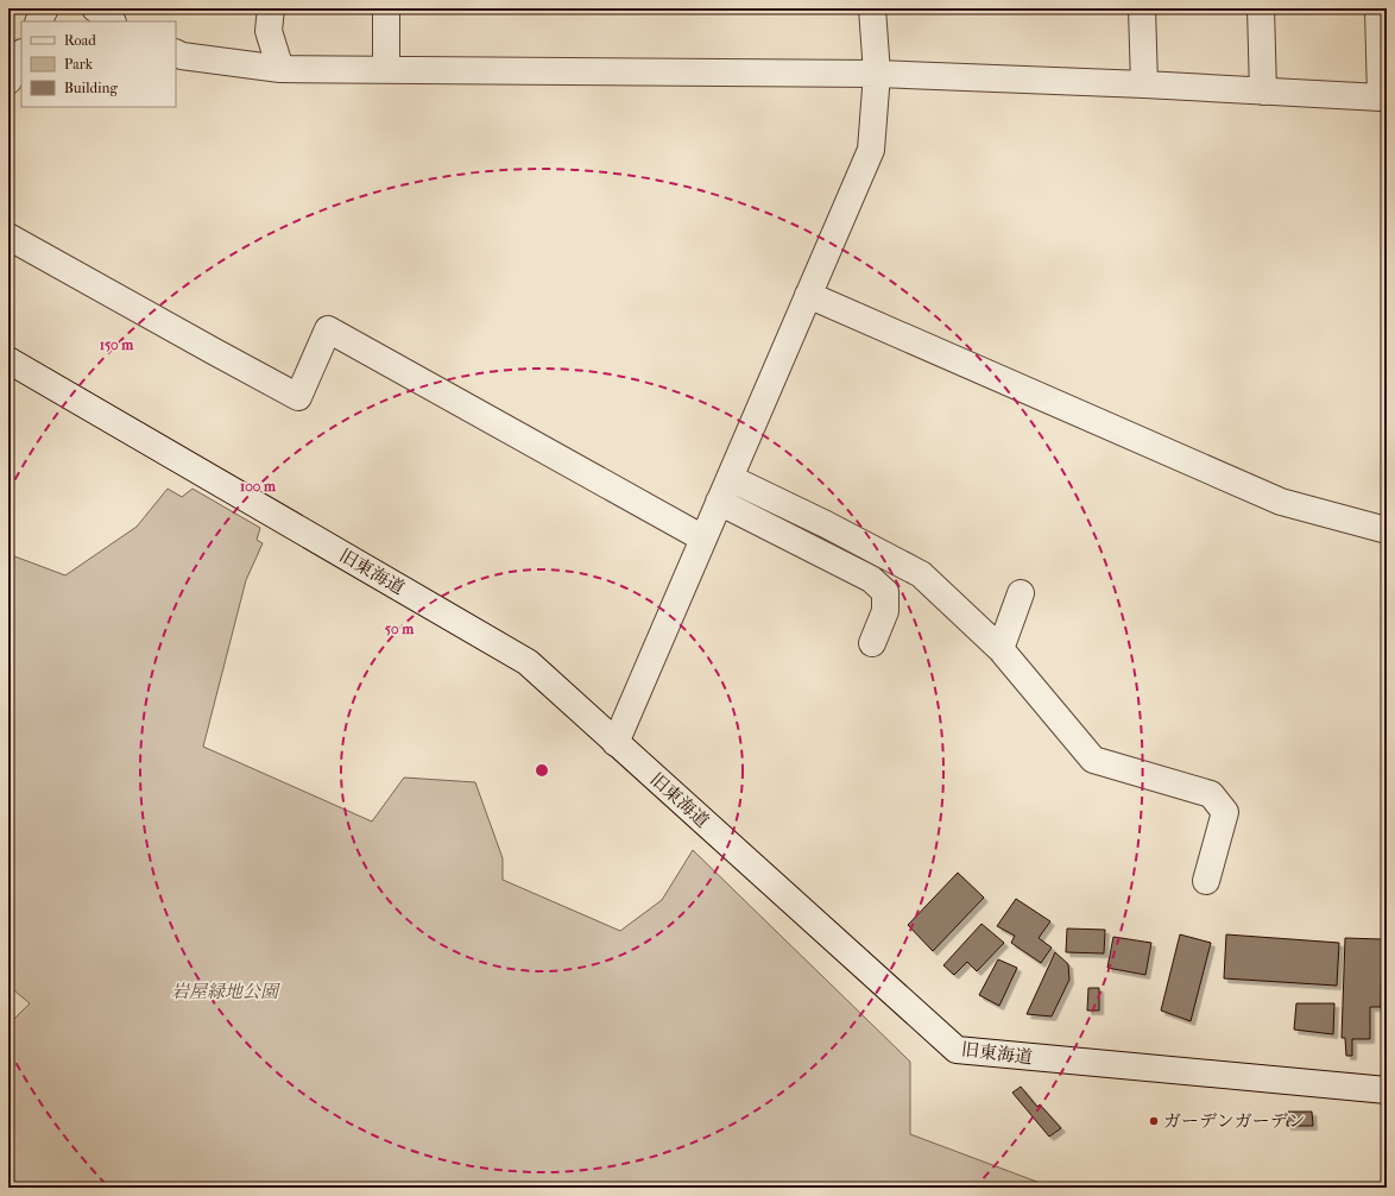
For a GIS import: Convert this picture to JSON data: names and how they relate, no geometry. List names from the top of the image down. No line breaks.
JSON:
{"streets":{"street":["旧東海道"]},"parks":["岩屋緑地公園"],"places":["ガーデンガーデン"],"legend":["Road","Park","Building"],"rings":["150 m","100 m","50 m"]}
